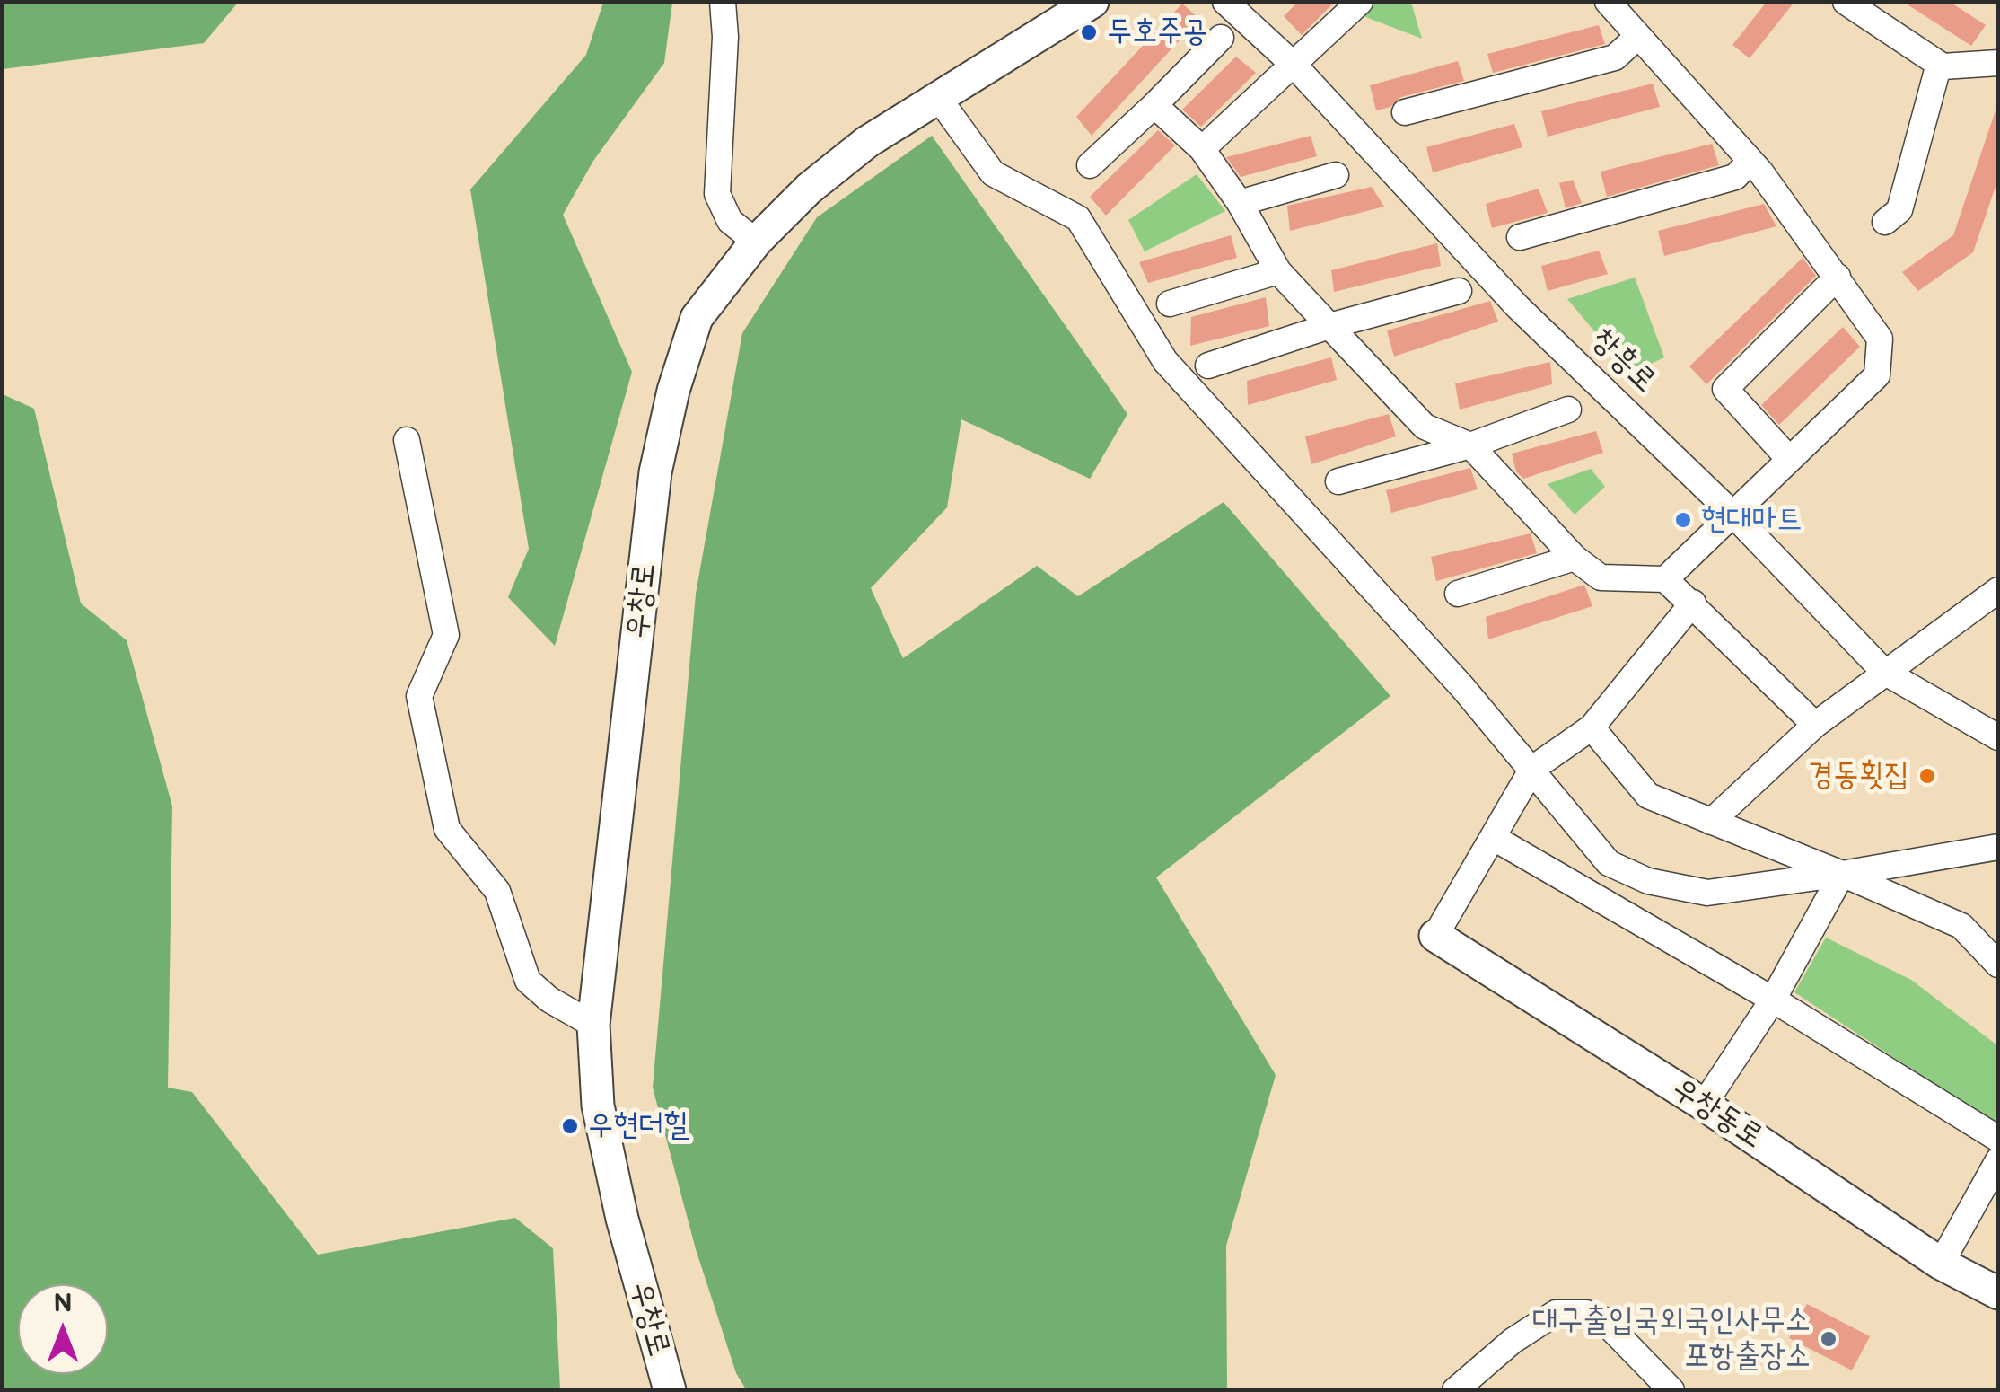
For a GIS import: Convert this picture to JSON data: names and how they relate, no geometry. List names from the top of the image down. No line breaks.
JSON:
{"streets":{"main road":["우창로","우창동로"],"street":["창흥로"]},"places":["두호주공","현대마트","경동횟집","우현더힐","대구출입국외국인사무소 포항출장소"],"north":"top"}
